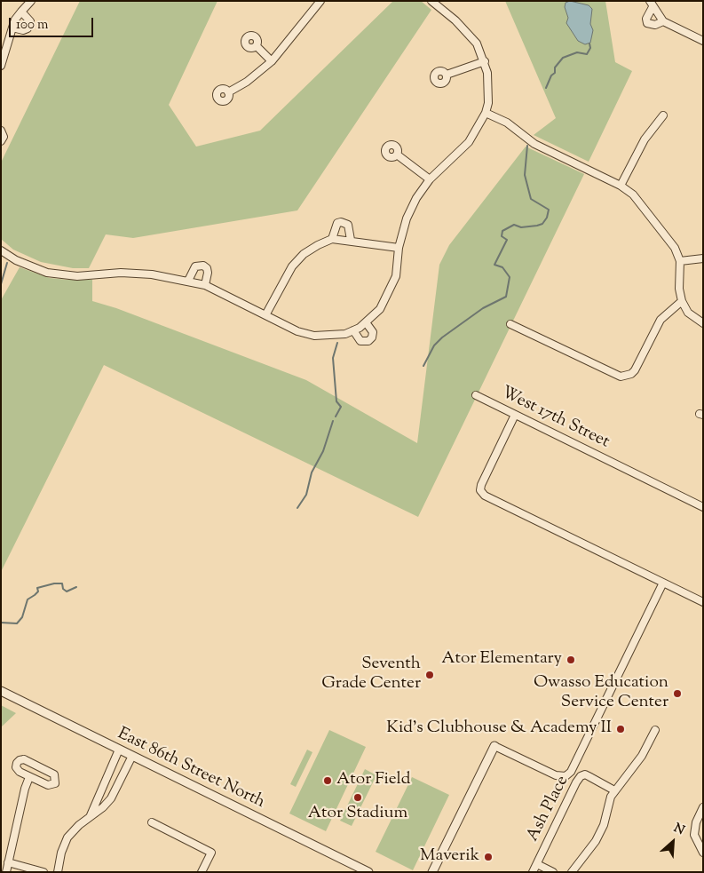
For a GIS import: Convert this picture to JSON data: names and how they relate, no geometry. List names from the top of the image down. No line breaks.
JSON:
{"streets":{"street":["West 17th Street","East 86th Street North","Ash Place"]},"places":["Ator Elementary","Seventh Grade Center","Owasso Education Service Center","Kid's Clubhouse & Academy II","Ator Field","Ator Stadium","Maverik"],"scale_bar":"100 m","north":"top right"}
